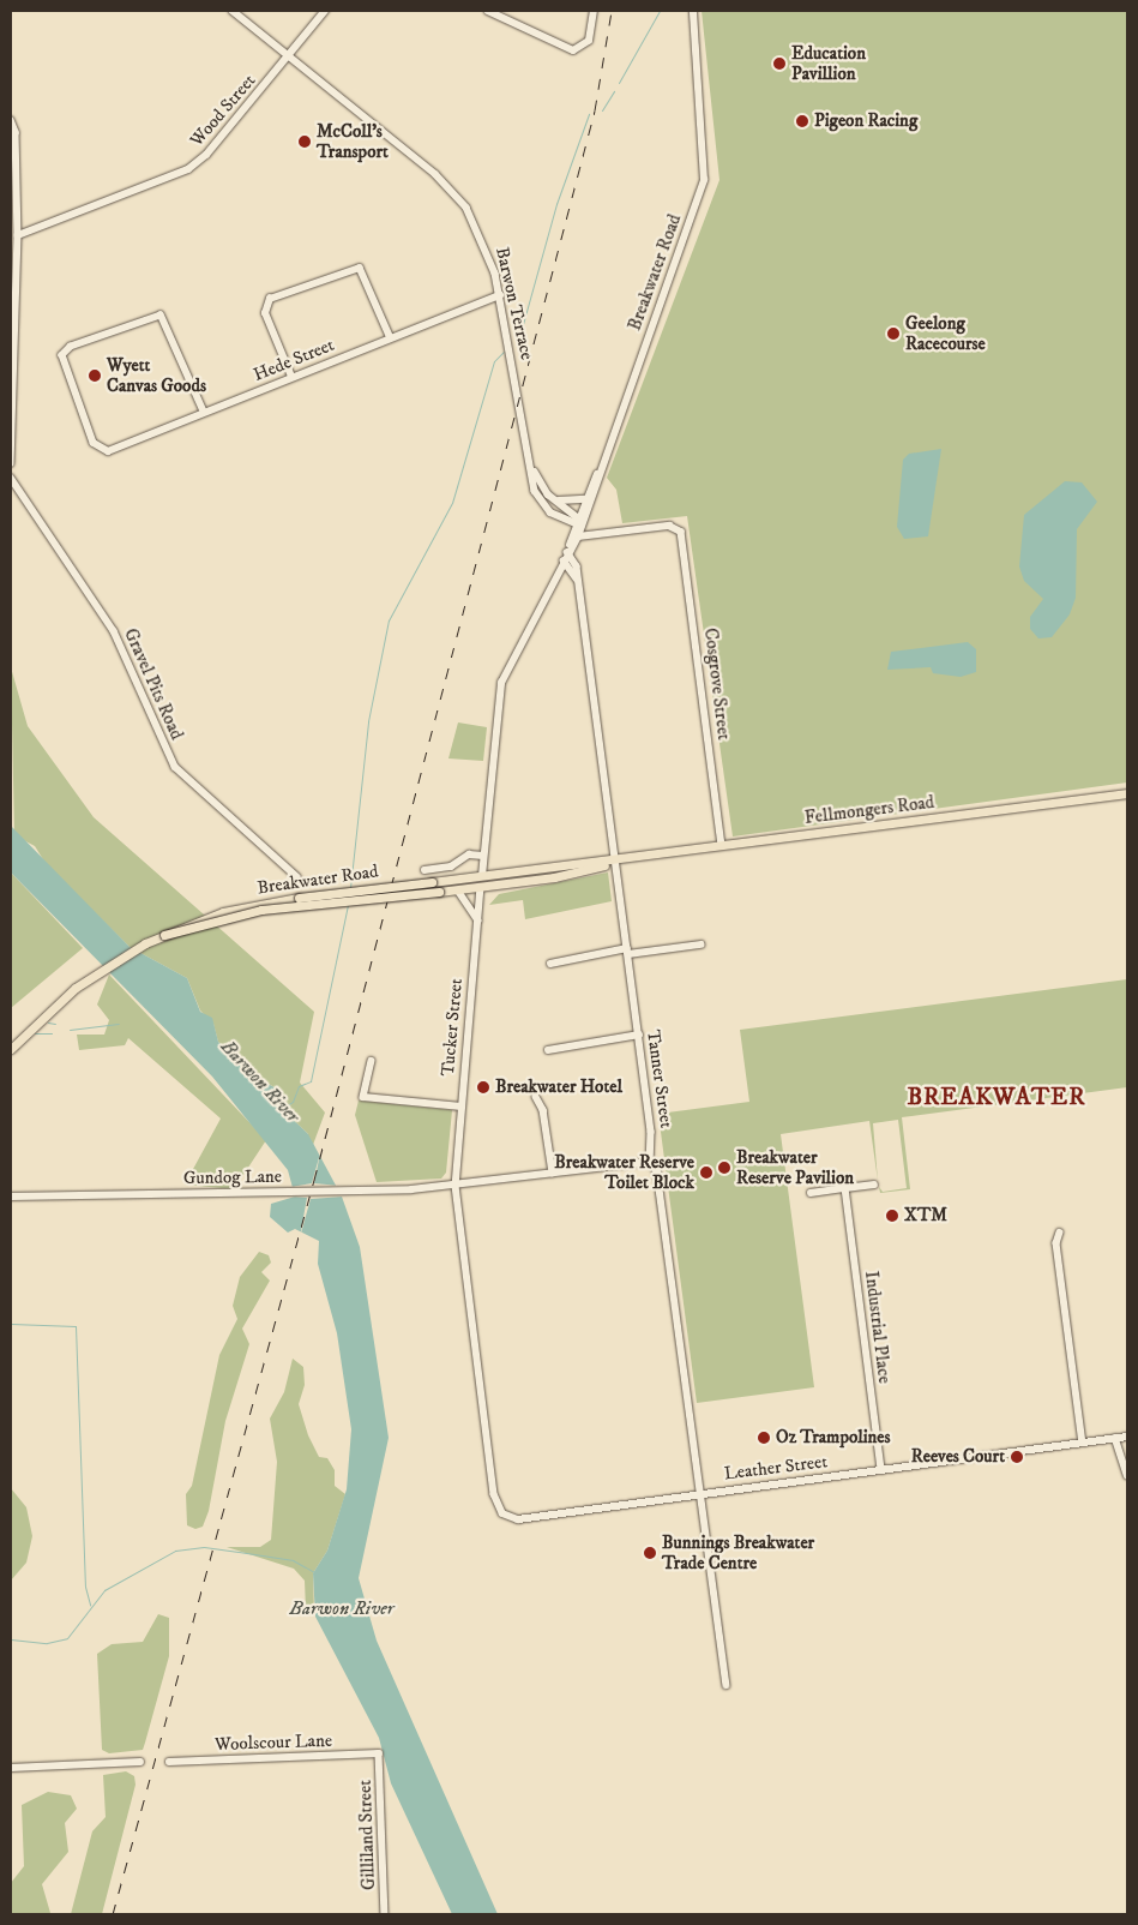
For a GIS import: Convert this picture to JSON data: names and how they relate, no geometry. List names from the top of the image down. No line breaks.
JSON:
{"streets":{"main road":["Breakwater Road","Fellmongers Road","Tucker Street"],"street":["Wood Street","Barwon Terrace","Hede Street","Gravel Pits Road","Cosgrove Street","Tanner Street","Gundog Lane","Industrial Place","Leather Street","Woolscour Lane","Gilliland Street"]},"crossings":[["Wood Street","Barwon Terrace"],["Breakwater Road","Fellmongers Road"],["Breakwater Road","Tucker Street"],["Barwon Terrace","Hede Street"],["Barwon Terrace","Cosgrove Street"],["Barwon Terrace","Tucker Street"],["Cosgrove Street","Fellmongers Road"],["Cosgrove Street","Tucker Street"],["Fellmongers Road","Tucker Street"],["Fellmongers Road","Tanner Street"],["Tucker Street","Tanner Street"],["Tucker Street","Gundog Lane"],["Tucker Street","Leather Street"],["Tanner Street","Gundog Lane"],["Tanner Street","Leather Street"],["Industrial Place","Leather Street"],["Woolscour Lane","Gilliland Street"]],"districts":["BREAKWATER"],"water":["Barwon River"],"places":["Education Pavillion","Pigeon Racing","McColl's Transport","Geelong Racecourse","Wyett Canvas Goods","Breakwater Hotel","Breakwater Reserve Pavilion","Breakwater Reserve Toilet Block","XTM","Oz Trampolines","Reeves Court","Bunnings Breakwater Trade Centre"]}
